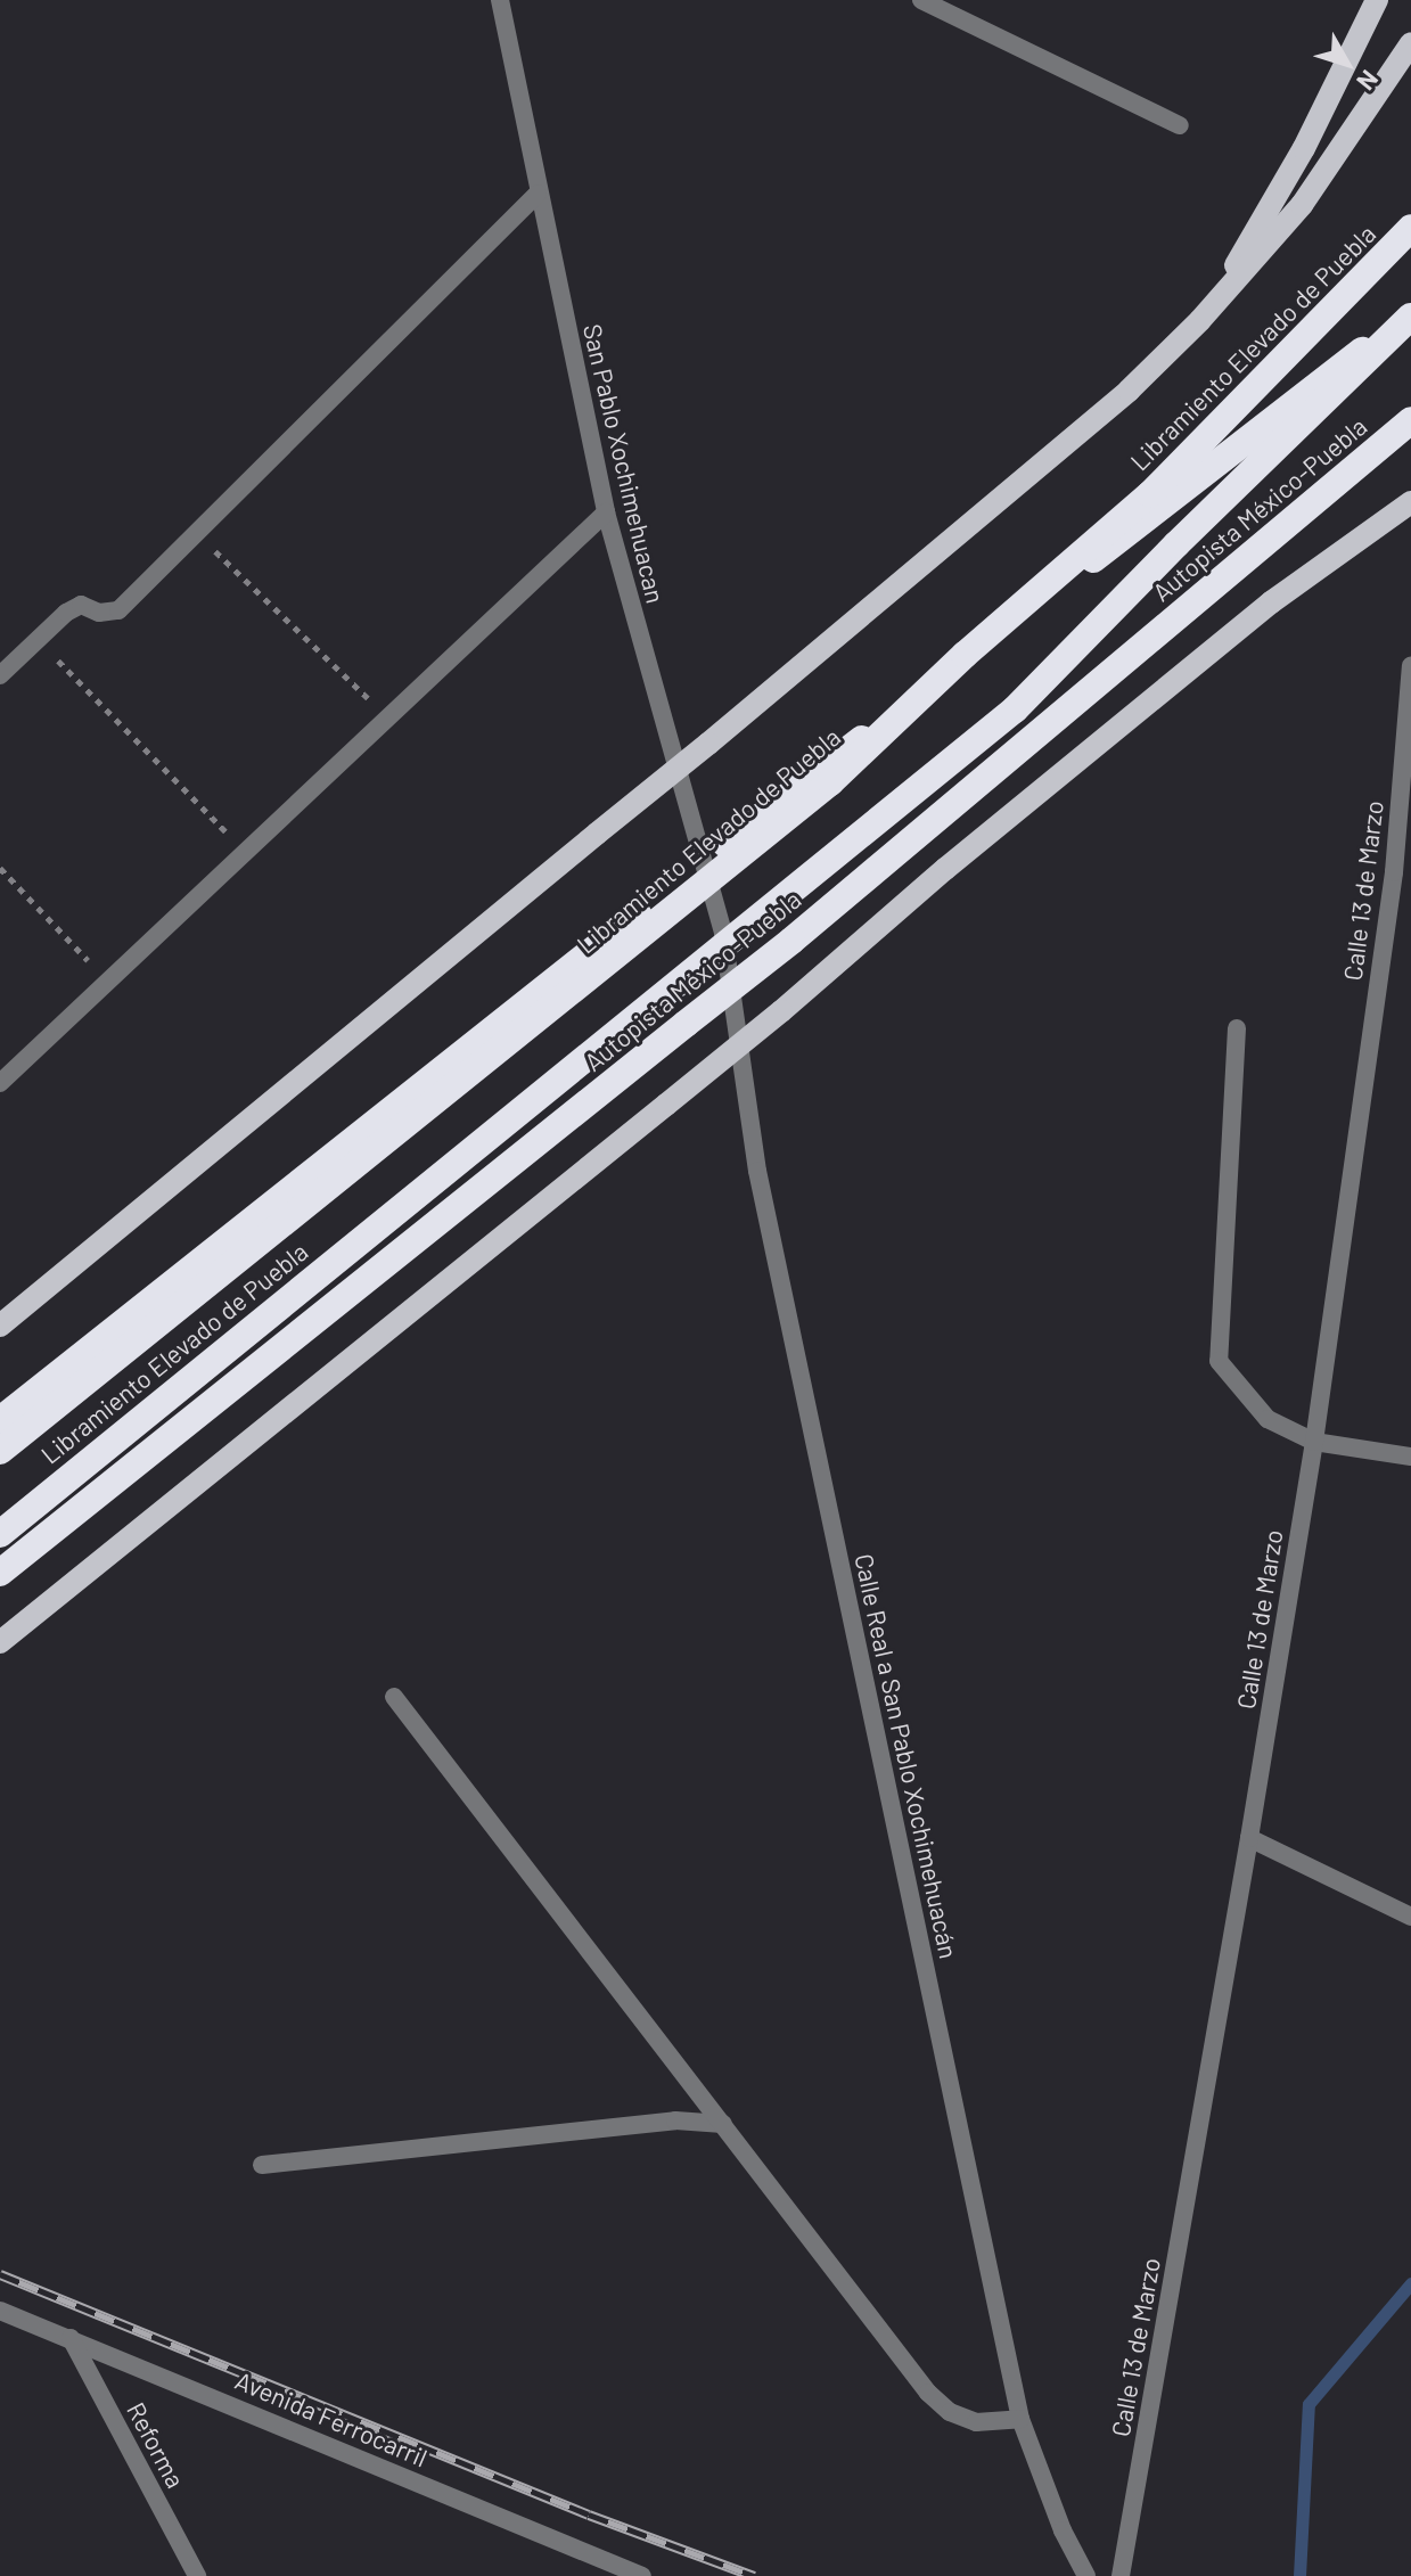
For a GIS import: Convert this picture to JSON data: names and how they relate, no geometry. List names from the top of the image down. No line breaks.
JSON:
{"streets":{"highway":["Libramiento Elevado de Puebla","Autopista México-Puebla"],"street":["San Pablo Xochimehuacan","Calle 13 de Marzo","Calle Real a San Pablo Xochimehuacán","Avenida Ferrocarril","Reforma"]},"crossings":[["San Pablo Xochimehuacan","Calle Real a San Pablo Xochimehuacán"],["Avenida Ferrocarril","Reforma"]],"north":"bottom right"}
